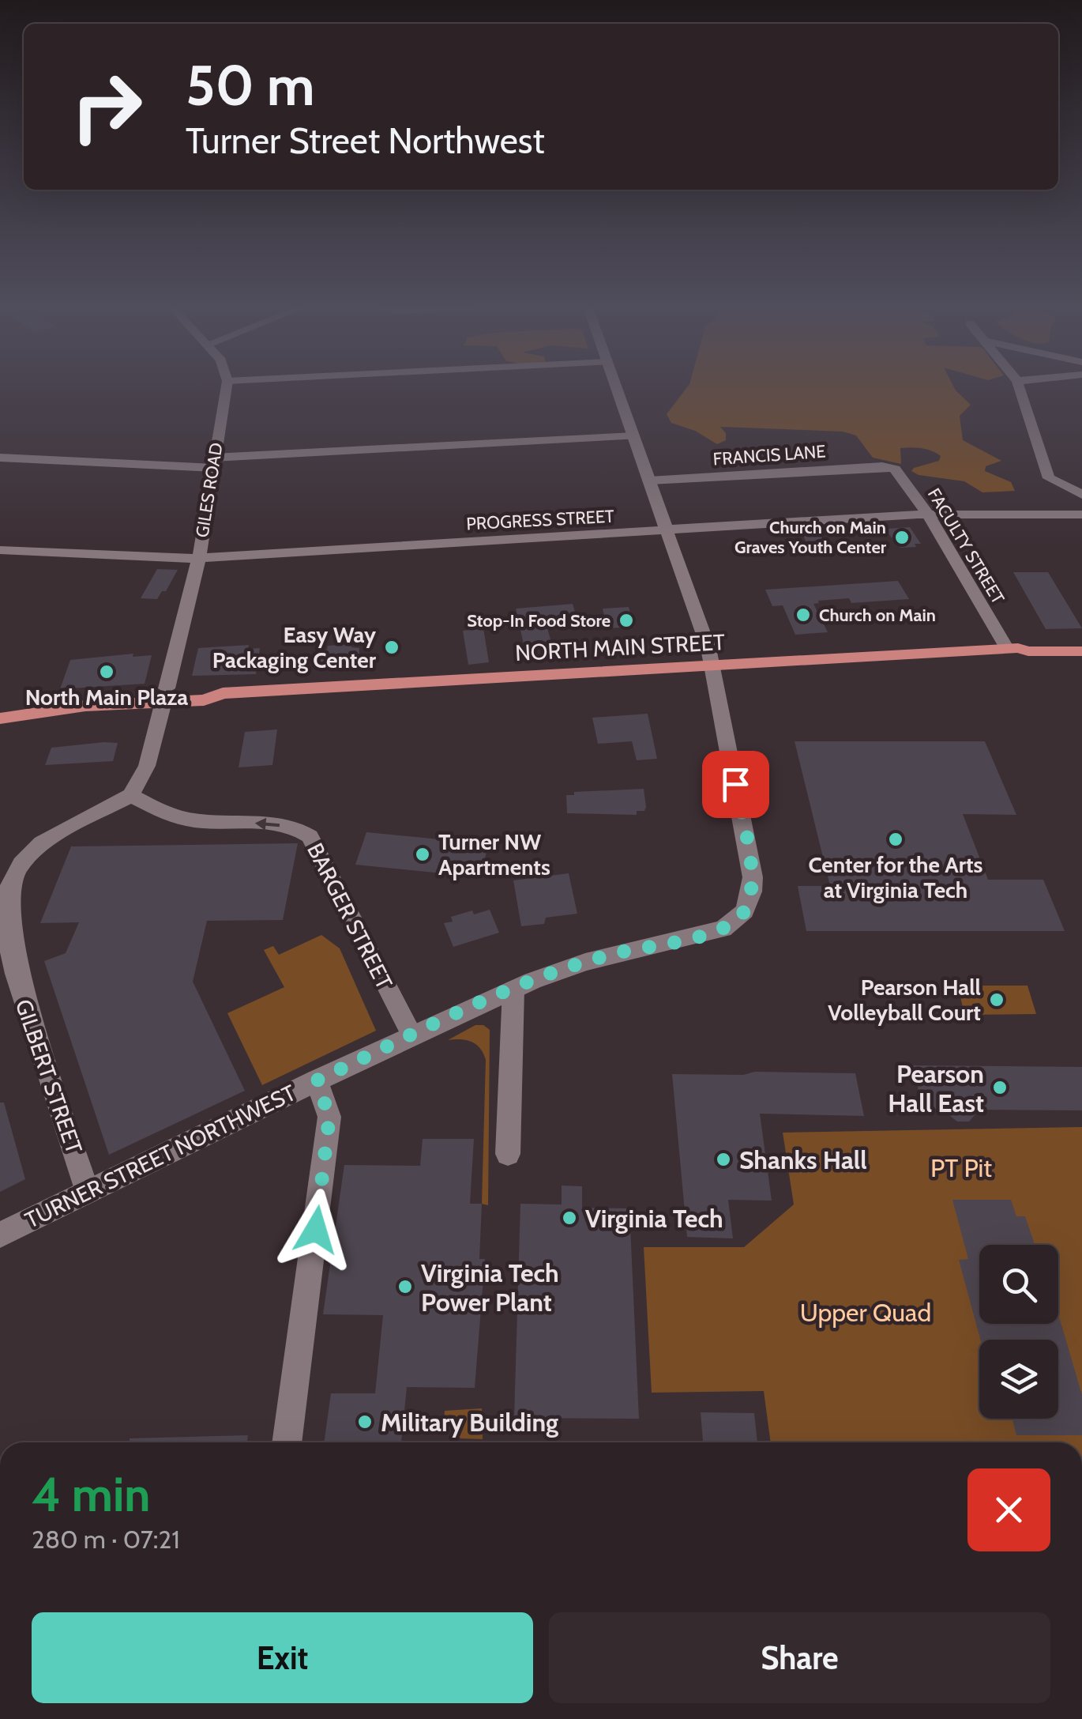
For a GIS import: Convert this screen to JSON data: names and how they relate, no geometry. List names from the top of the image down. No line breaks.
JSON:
{"streets":{"main road":["NORTH MAIN STREET"],"street":["FRANCIS LANE","GILES ROAD","PROGRESS STREET","FACULTY STREET","BARGER STREET","GILBERT STREET","TURNER STREET NORTHWEST"]},"crossings":[["FRANCIS LANE","FACULTY STREET"],["FRANCIS LANE","TURNER STREET NORTHWEST"],["GILES ROAD","PROGRESS STREET"],["GILES ROAD","NORTH MAIN STREET"],["PROGRESS STREET","FACULTY STREET"],["PROGRESS STREET","TURNER STREET NORTHWEST"],["FACULTY STREET","NORTH MAIN STREET"],["NORTH MAIN STREET","TURNER STREET NORTHWEST"],["BARGER STREET","GILBERT STREET"],["BARGER STREET","TURNER STREET NORTHWEST"],["GILBERT STREET","TURNER STREET NORTHWEST"]],"one_way":["BARGER STREET"],"parks":["PT Pit","Upper Quad"],"places":["Church on Main Graves Youth Center","Church on Main","Stop-In Food Store","Easy Way Packaging Center","North Main Plaza","Center for the Arts at Virginia Tech","Turner NW Apartments","Pearson Hall Volleyball Court","Pearson Hall East","Shanks Hall","Virginia Tech","Virginia Tech Power Plant","Military Building"],"page":{"turn":["50 m","Turner Street Northwest"],"heading":["4 min","280 m · 07:21"],"buttons":["Exit","Share"]}}
